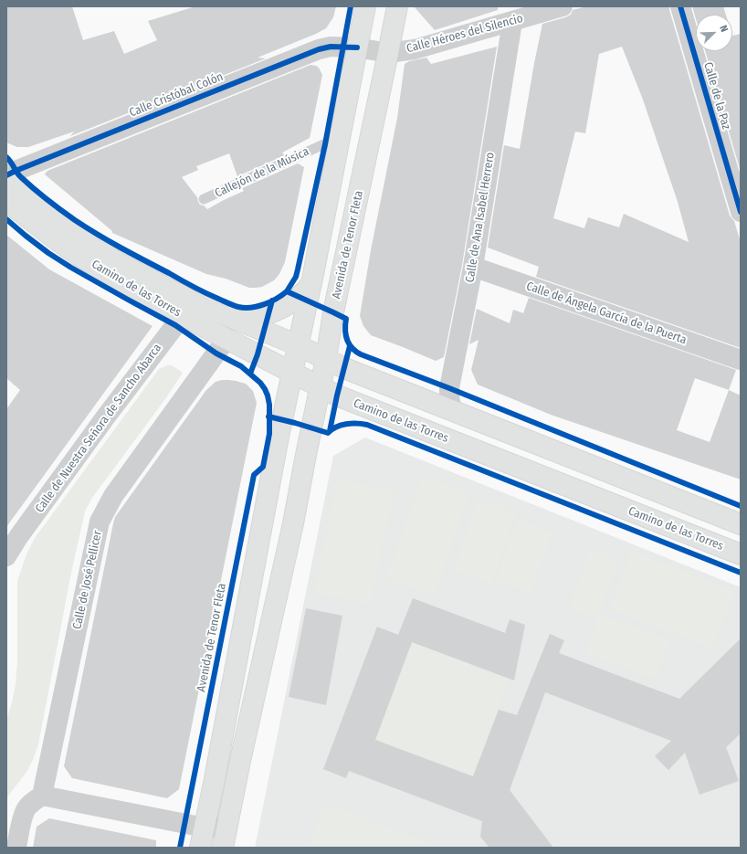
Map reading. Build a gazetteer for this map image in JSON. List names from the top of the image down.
{
  "streets": {
    "main road": ["Avenida de Tenor Fleta", "Camino de las Torres"],
    "street": [
      "Calle Héroes del Silencio",
      "Calle Cristóbal Colón",
      "Calle de la Paz",
      "Calle de Ana Isabel Herrero",
      "Calle de Ángela García de la Puerta",
      "Calle de Nuestra Señora de Sancho Abarca",
      "Calle de José Pellicer"
    ],
    "lane": ["Callejón de la Música"]
  },
  "crossings": [
    ["Calle Héroes del Silencio", "Calle Cristóbal Colón"],
    ["Calle Héroes del Silencio", "Calle de Ana Isabel Herrero"],
    ["Calle Héroes del Silencio", "Avenida de Tenor Fleta"],
    ["Calle Cristóbal Colón", "Avenida de Tenor Fleta"],
    ["Calle de Ana Isabel Herrero", "Camino de las Torres"],
    ["Calle de Ana Isabel Herrero", "Calle de Ángela García de la Puerta"],
    ["Avenida de Tenor Fleta", "Camino de las Torres"],
    ["Camino de las Torres", "Calle de Nuestra Señora de Sancho Abarca"],
    ["Camino de las Torres", "Calle de José Pellicer"]
  ],
  "north": "top right"
}
